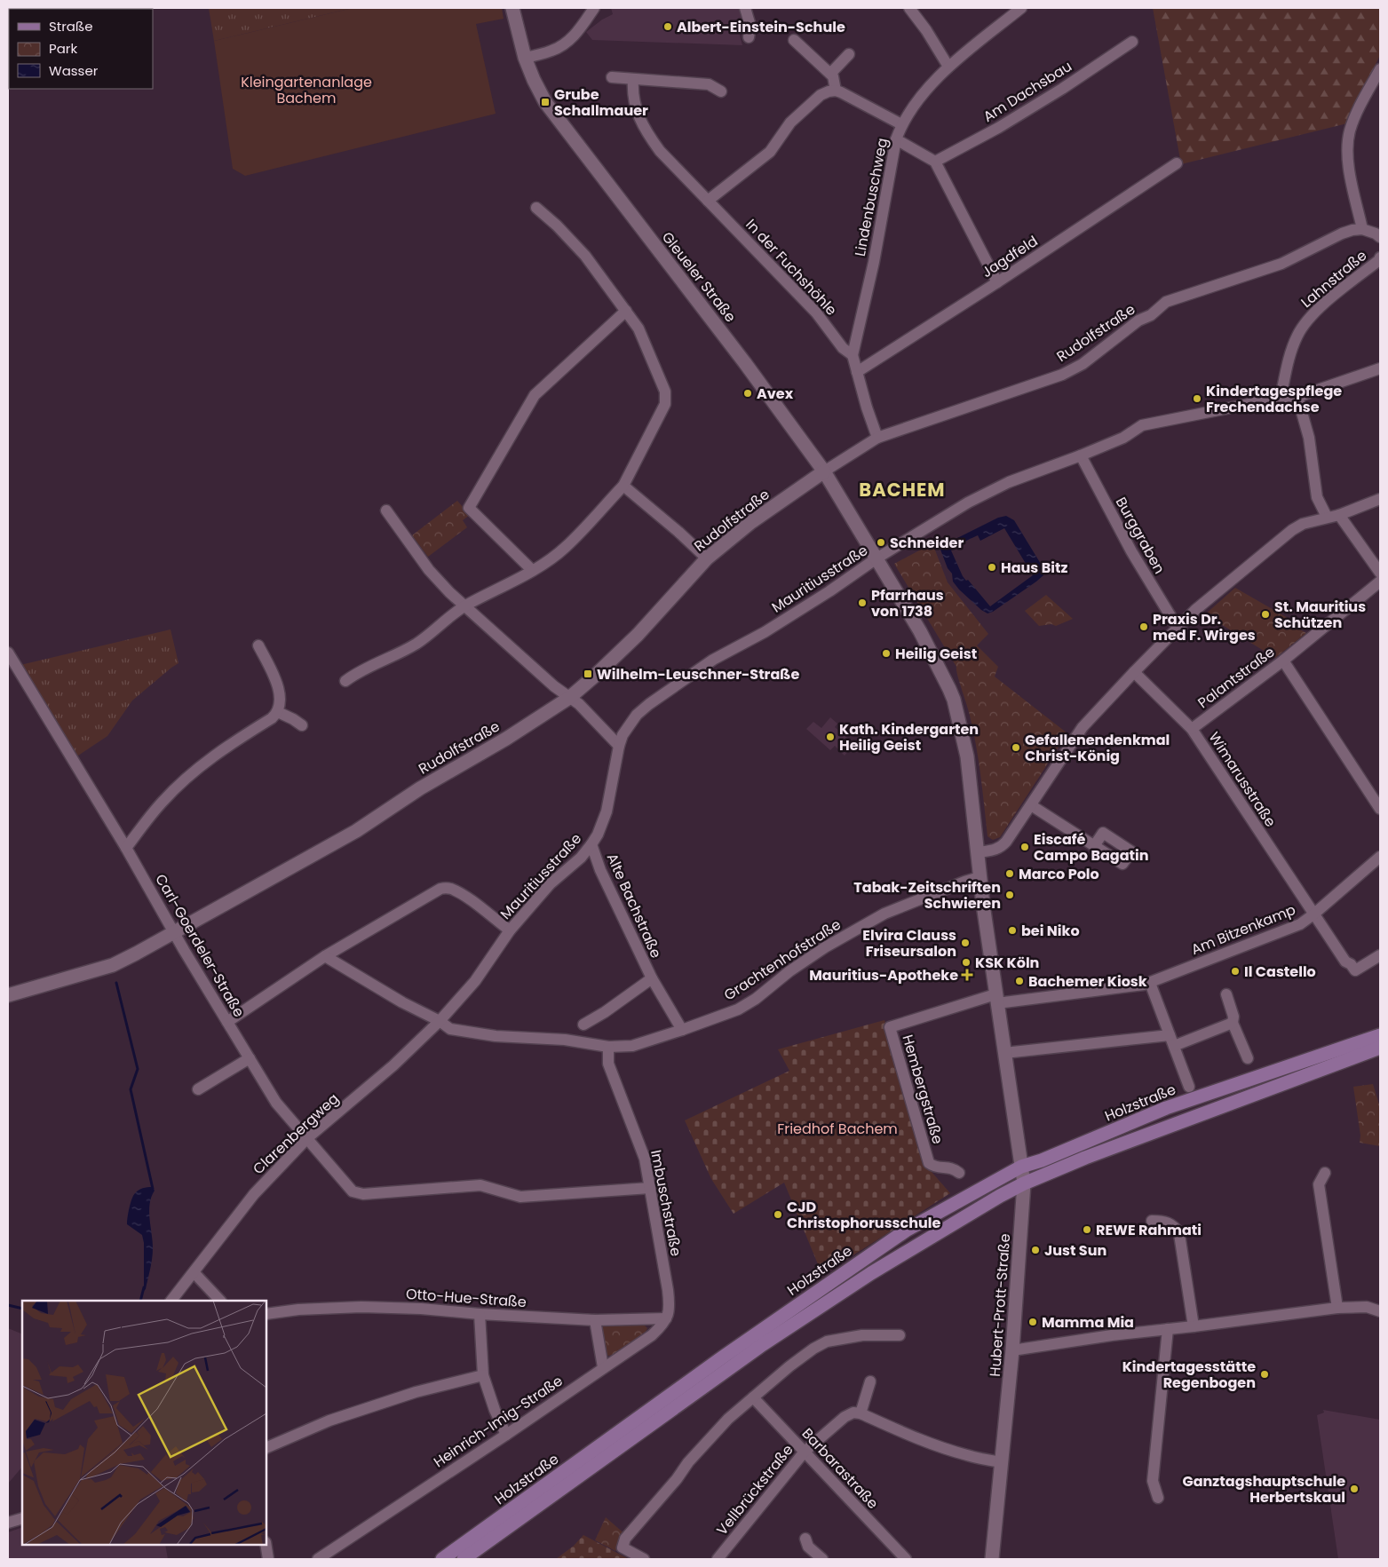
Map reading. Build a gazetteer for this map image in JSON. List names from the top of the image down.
{
  "streets": {
    "main road": ["Holzstraße"],
    "street": [
      "Am Dachsbau",
      "Lindenbuschweg",
      "Jagdfeld",
      "In der Fuchshöhle",
      "Gleueler Straße",
      "Lahnstraße",
      "Rudolfstraße",
      "Burggraben",
      "Mauritiusstraße",
      "Palantstraße",
      "Wimarusstraße",
      "Alte Bachstraße",
      "Am Bitzenkamp",
      "Carl-Goerdeler-Straße",
      "Grachtenhofstraße",
      "Hembergstraße",
      "Clarenbergweg",
      "Imbuschstraße",
      "Otto-Hue-Straße",
      "Hubert-Prott-Straße",
      "Heinrich-Imig-Straße",
      "Barbarastraße",
      "Vellbrückstraße"
    ]
  },
  "crossings": [
    ["Lindenbuschweg", "Jagdfeld"],
    ["Lindenbuschweg", "In der Fuchshöhle"],
    ["Lindenbuschweg", "Rudolfstraße"],
    ["Gleueler Straße", "Rudolfstraße"],
    ["Gleueler Straße", "Mauritiusstraße"],
    ["Gleueler Straße", "Hubert-Prott-Straße"],
    ["Lahnstraße", "Rudolfstraße"],
    ["Lahnstraße", "Mauritiusstraße"],
    ["Rudolfstraße", "Carl-Goerdeler-Straße"],
    ["Burggraben", "Mauritiusstraße"],
    ["Mauritiusstraße", "Alte Bachstraße"],
    ["Mauritiusstraße", "Grachtenhofstraße"],
    ["Mauritiusstraße", "Clarenbergweg"],
    ["Mauritiusstraße", "Hubert-Prott-Straße"],
    ["Palantstraße", "Wimarusstraße"],
    ["Wimarusstraße", "Am Bitzenkamp"],
    ["Alte Bachstraße", "Grachtenhofstraße"],
    ["Am Bitzenkamp", "Hembergstraße"],
    ["Am Bitzenkamp", "Hubert-Prott-Straße"],
    ["Carl-Goerdeler-Straße", "Clarenbergweg"],
    ["Carl-Goerdeler-Straße", "Imbuschstraße"],
    ["Grachtenhofstraße", "Clarenbergweg"],
    ["Grachtenhofstraße", "Imbuschstraße"],
    ["Grachtenhofstraße", "Hubert-Prott-Straße"],
    ["Hembergstraße", "Hubert-Prott-Straße"],
    ["Holzstraße", "Hubert-Prott-Straße"],
    ["Imbuschstraße", "Otto-Hue-Straße"],
    ["Imbuschstraße", "Heinrich-Imig-Straße"],
    ["Otto-Hue-Straße", "Heinrich-Imig-Straße"],
    ["Barbarastraße", "Vellbrückstraße"]
  ],
  "districts": ["BACHEM"],
  "parks": ["Kleingartenanlage Bachem", "Friedhof Bachem"],
  "places": {
    "other": [
      "Albert-Einstein-Schule",
      "Avex",
      "Kindertagespflege Frechendachse",
      "Schneider",
      "Haus Bitz",
      "Pfarrhaus von 1738",
      "St. Mauritius Schützen",
      "Praxis Dr. med F. Wirges",
      "Heilig Geist",
      "Kath. Kindergarten Heilig Geist",
      "Gefallenendenkmal Christ-König",
      "Eiscafé Campo Bagatin",
      "Marco Polo",
      "Tabak-Zeitschriften Schwieren",
      "bei Niko",
      "Elvira Clauss Friseursalon",
      "KSK Köln",
      "Il Castello",
      "Bachemer Kiosk",
      "CJD Christophorusschule",
      "REWE Rahmati",
      "Just Sun",
      "Mamma Mia",
      "Kindertagesstätte Regenbogen",
      "Ganztagshauptschule Herbertskaul"
    ],
    "transit": ["Grube Schallmauer", "Wilhelm-Leuschner-Straße"],
    "health": ["Mauritius-Apotheke"]
  },
  "legend": ["Straße", "Park", "Wasser"]
}
